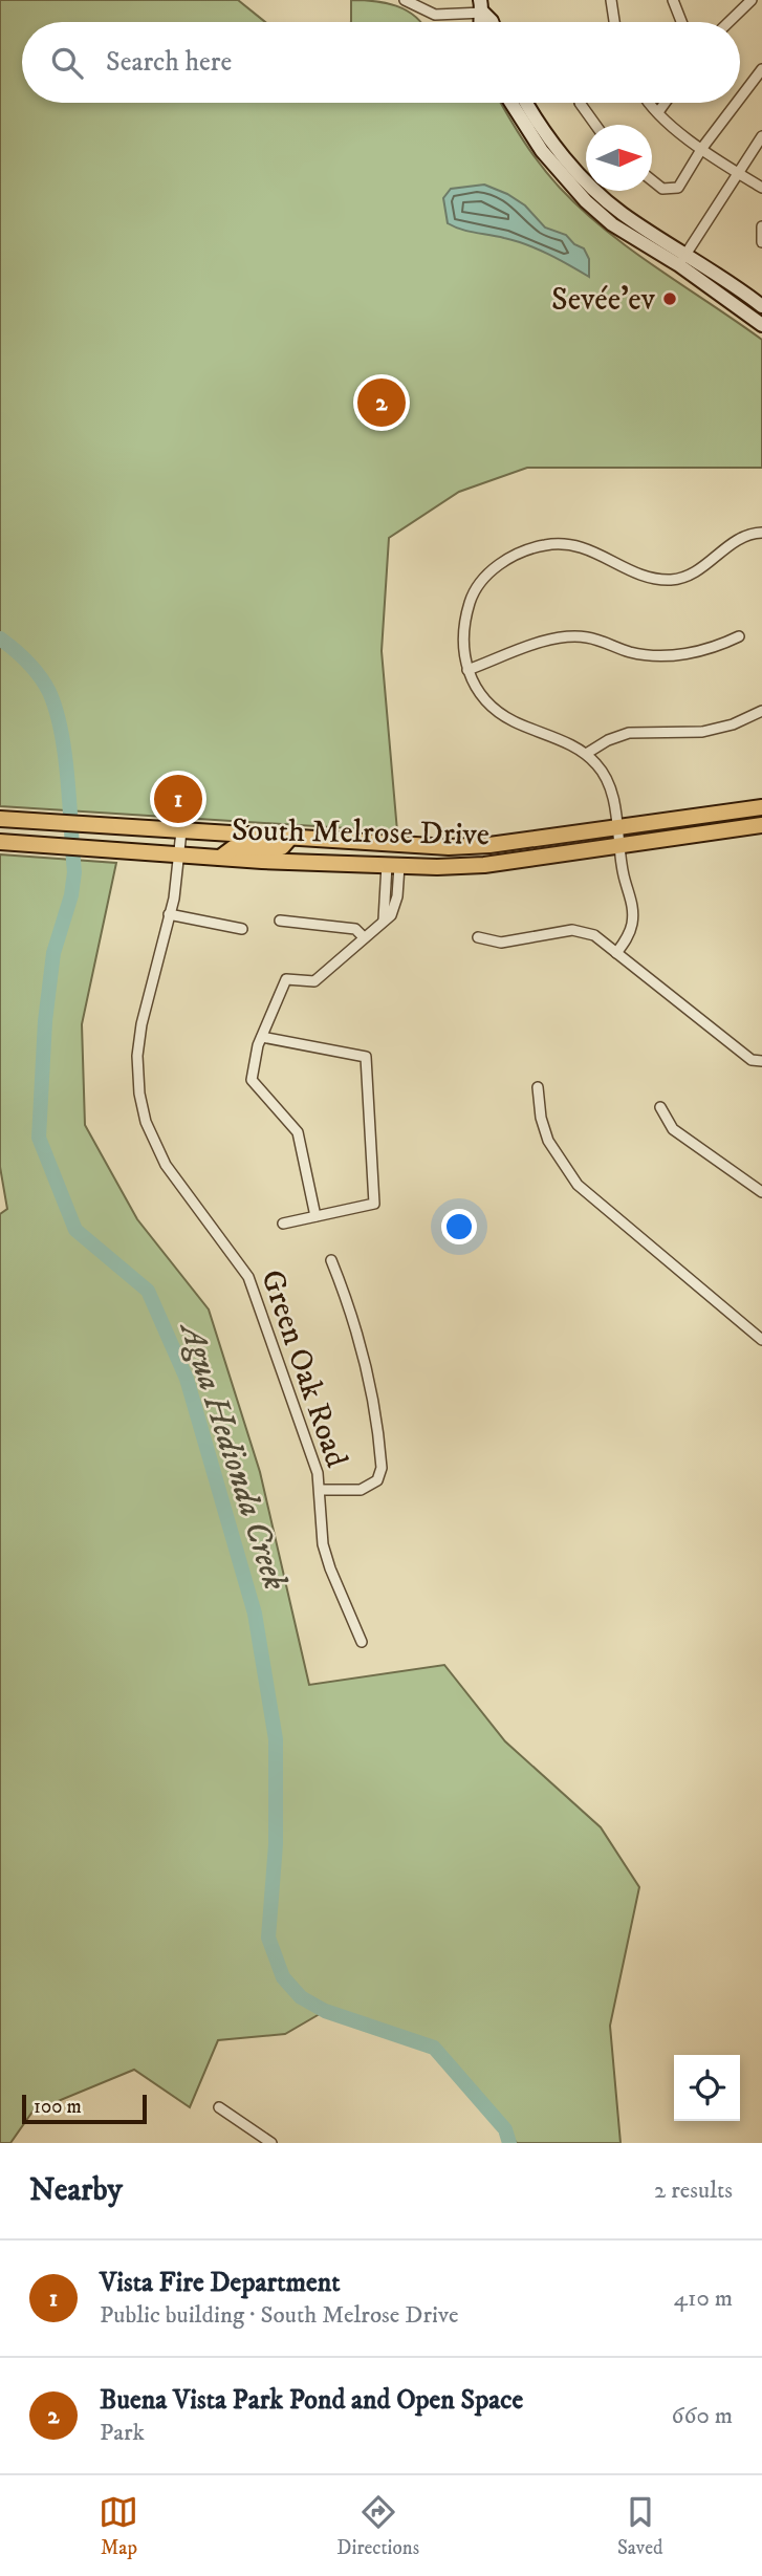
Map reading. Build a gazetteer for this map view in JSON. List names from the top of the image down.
{
  "streets": {
    "main road": ["South Melrose Drive"],
    "street": ["Green Oak Road"]
  },
  "crossings": [
    ["South Melrose Drive", "Green Oak Road"]
  ],
  "water": ["Agua Hedionda Creek"],
  "places": ["Sevée'ev"],
  "scale_bar": "100 m",
  "north": "right",
  "page": {
    "search": "Search here",
    "pins": ["2", "1"],
    "scale": "100 m",
    "heading": ["Nearby", "2 results"],
    "list": [
      {
        "mark": "1",
        "name": "Vista Fire Department",
        "note": "Public building · South Melrose Drive",
        "value": "410 m"
      },
      {
        "mark": "2",
        "name": "Buena Vista Park Pond and Open Space",
        "note": "Park",
        "value": "660 m"
      }
    ],
    "nav": ["Map", "Directions", "Saved"]
  }
}
